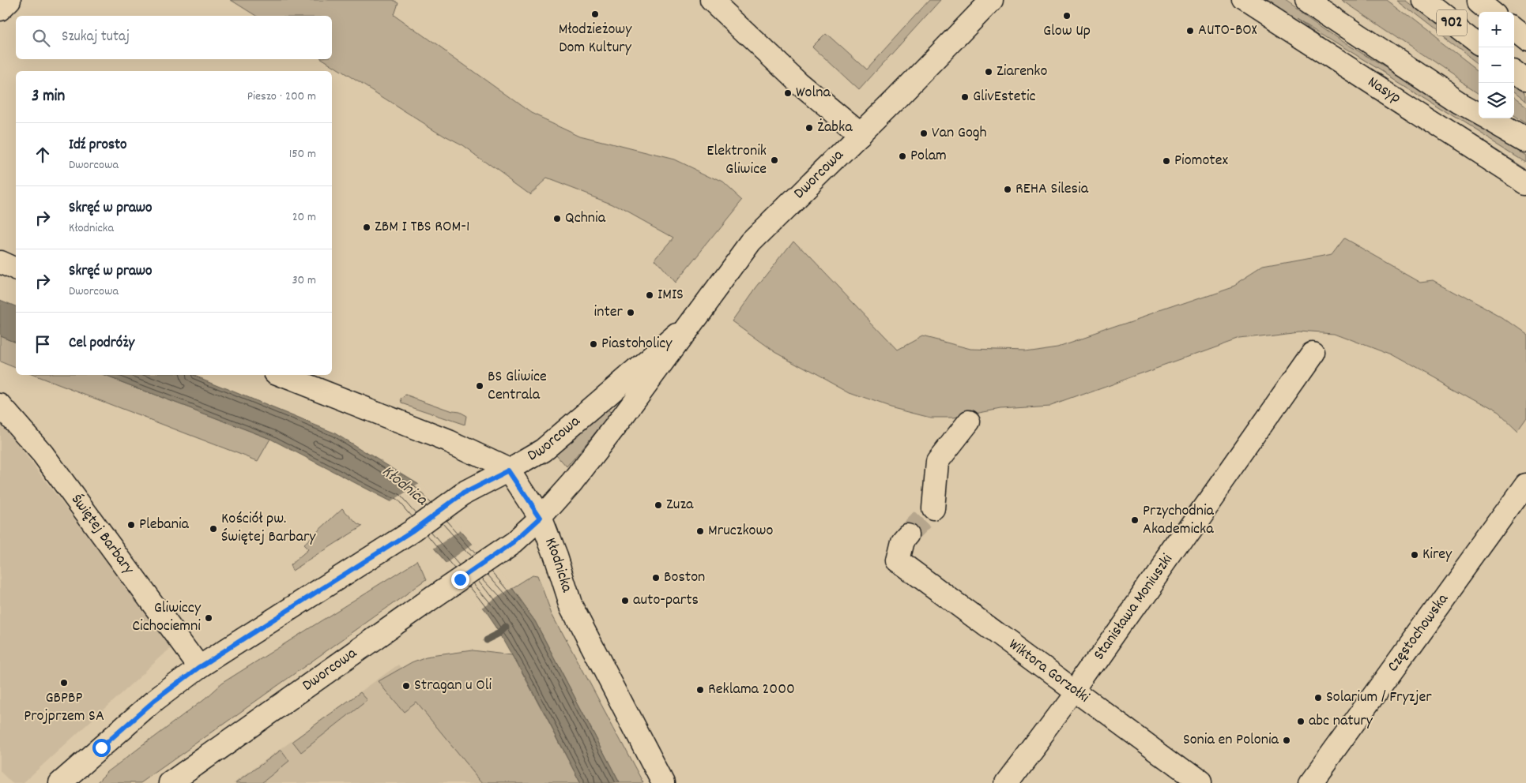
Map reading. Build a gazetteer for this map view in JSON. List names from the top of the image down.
{
  "streets": {
    "street": [
      "902",
      "Nasyp",
      "Dworcowa",
      "Świętej Barbary",
      "Kłodnicka",
      "Stanisława Moniuszki",
      "Częstochowska",
      "Wiktora Gorzołki"
    ]
  },
  "crossings": [
    ["Dworcowa", "Świętej Barbary"],
    ["Dworcowa", "Kłodnicka"],
    ["Stanisława Moniuszki", "Wiktora Gorzołki"]
  ],
  "water": ["Kłodnica"],
  "places": [
    "Młodzieżowy Dom Kultury",
    "Glow Up",
    "AUTO-BOX",
    "Ziarenko",
    "Wolna",
    "GlivEstetic",
    "Żabka",
    "Van Gogh",
    "Polam",
    "Elektronik Gliwice",
    "Piomotex",
    "REHA Silesia",
    "Qchnia",
    "ZBM I TBS ROM-1",
    "IMIS",
    "inter",
    "Piastoholicy",
    "BS Gliwice Centrala",
    "Zuza",
    "Przychodnia Akademicka",
    "Plebania",
    "Kościół pw. Świętej Barbary",
    "Mruczkowo",
    "Kirey",
    "Boston",
    "auto-parts",
    "Gliwiccy Cichociemni",
    "GBPBP Projprzem SA",
    "Stragan u Oli",
    "Reklama 2000",
    "Solarium / Fryzjer",
    "abc natury",
    "Sonia en Polonia"
  ],
  "page": {
    "map_buttons": ["+", "−"],
    "search": "Szukaj tutaj",
    "heading": ["3 min", "Pieszo · 200 m"],
    "list": [
      ["Idź prosto", "Dworcowa", "150 m"],
      ["Skręć w prawo", "Kłodnicka", "20 m"],
      ["Skręć w prawo", "Dworcowa", "30 m"],
      "Cel podróży"
    ]
  }
}
